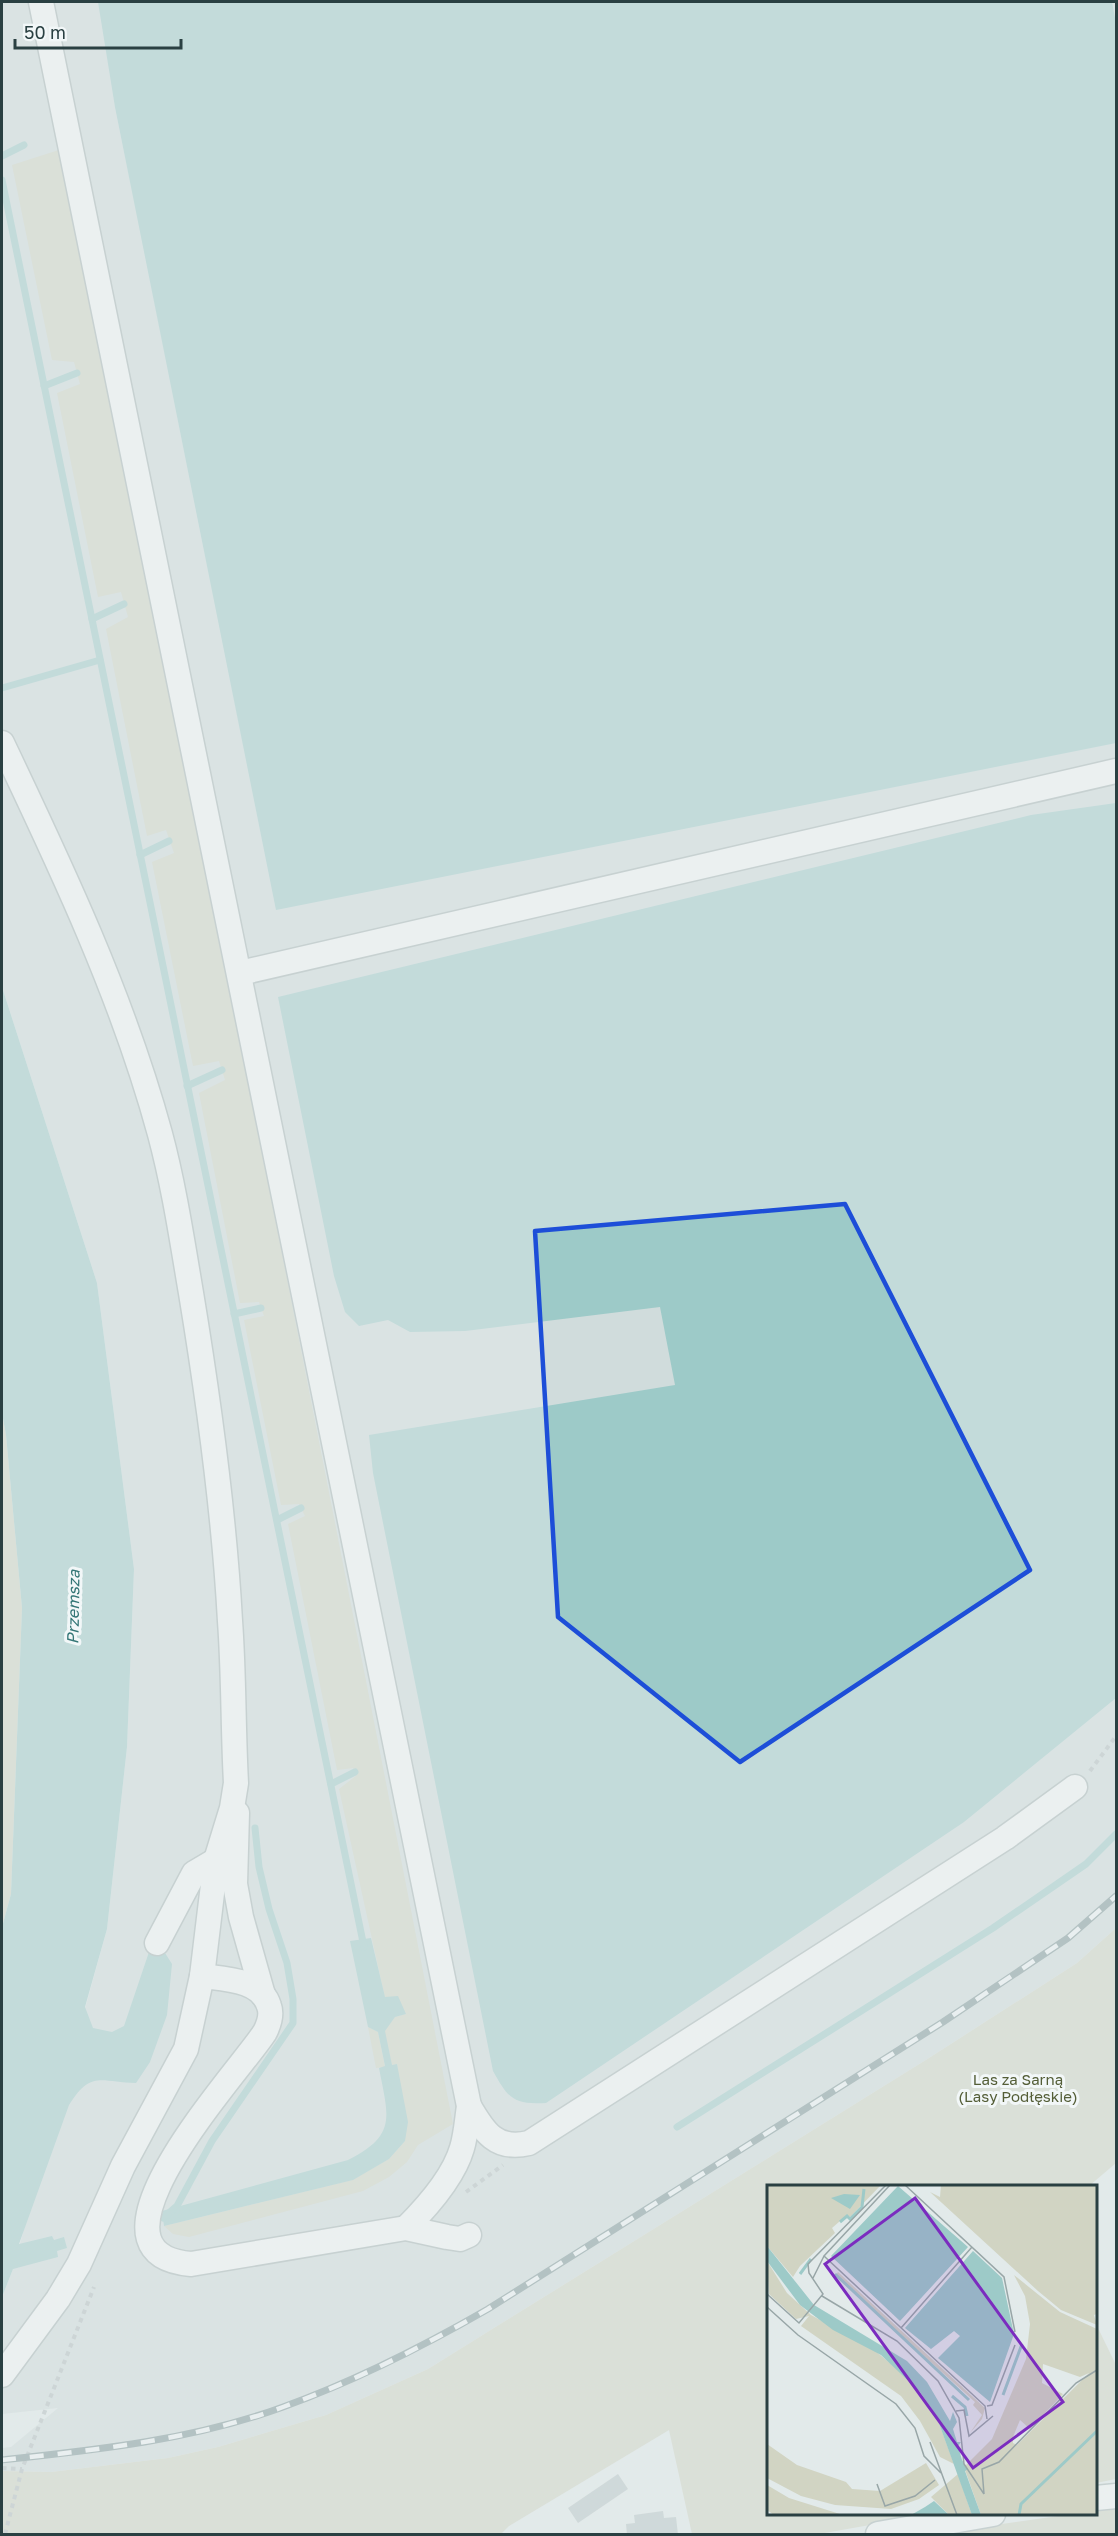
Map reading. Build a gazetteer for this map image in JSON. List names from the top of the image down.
{
  "water": ["Przemsza"],
  "parks": ["Las za Sarną (Lasy Podłęskie)"],
  "scale_bar": "50 m"
}
